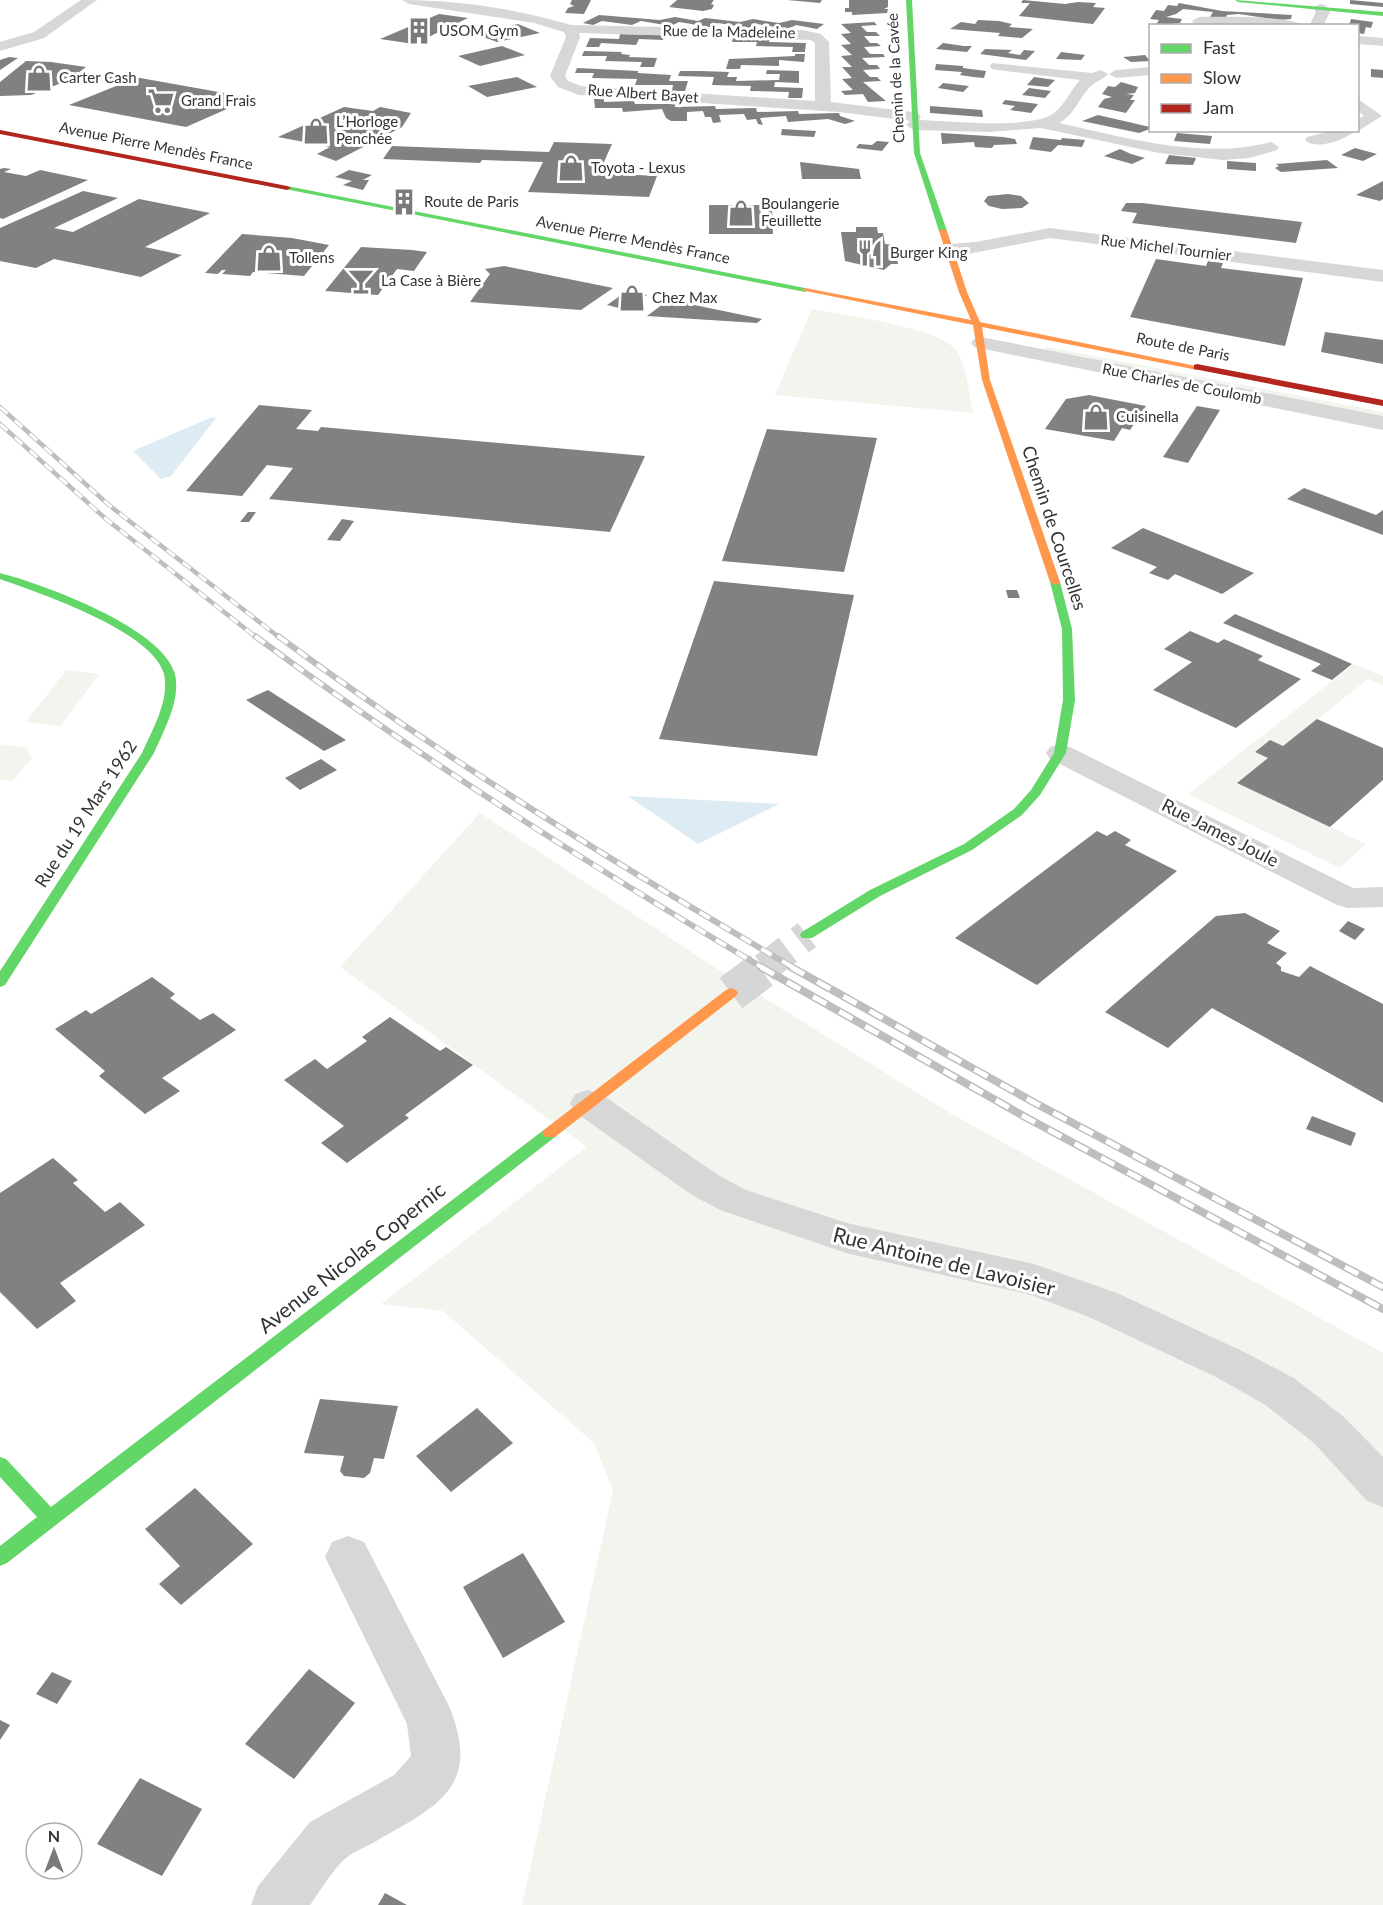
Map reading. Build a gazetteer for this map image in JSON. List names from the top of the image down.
{
  "streets": {
    "street": [
      "Rue de la Madeleine",
      "Chemin de la Cavée",
      "Rue Albert Bayet",
      "Avenue Pierre Mendès France",
      "Rue Michel Tournier",
      "Route de Paris",
      "Rue Charles de Coulomb",
      "Chemin de Courcelles",
      "Rue du 19 Mars 1962",
      "Rue James Joule",
      "Avenue Nicolas Copernic",
      "Rue Antoine de Lavoisier"
    ]
  },
  "crossings": [
    ["Rue de la Madeleine", "Rue Albert Bayet"],
    ["Chemin de la Cavée", "Rue Albert Bayet"],
    ["Chemin de la Cavée", "Avenue Pierre Mendès France"],
    ["Chemin de la Cavée", "Rue Michel Tournier"],
    ["Chemin de la Cavée", "Route de Paris"],
    ["Chemin de la Cavée", "Rue Charles de Coulomb"],
    ["Chemin de la Cavée", "Chemin de Courcelles"],
    ["Avenue Pierre Mendès France", "Route de Paris"],
    ["Avenue Pierre Mendès France", "Rue Charles de Coulomb"],
    ["Avenue Pierre Mendès France", "Chemin de Courcelles"],
    ["Route de Paris", "Rue Charles de Coulomb"],
    ["Route de Paris", "Chemin de Courcelles"],
    ["Rue Charles de Coulomb", "Chemin de Courcelles"],
    ["Chemin de Courcelles", "Rue James Joule"],
    ["Avenue Nicolas Copernic", "Rue Antoine de Lavoisier"]
  ],
  "places": {
    "building": ["USOM Gym", "Route de Paris"],
    "shop": [
      "Carter Cash",
      "L’Horloge Penchée",
      "Toyota - Lexus",
      "Boulangerie Feuillette",
      "Tollens",
      "Chez Max",
      "Cuisinella"
    ],
    "supermarket": ["Grand Frais"],
    "restaurant": ["Burger King"],
    "bar": ["La Case à Bière"]
  },
  "legend": ["Fast", "Slow", "Jam"],
  "north": "top"
}
